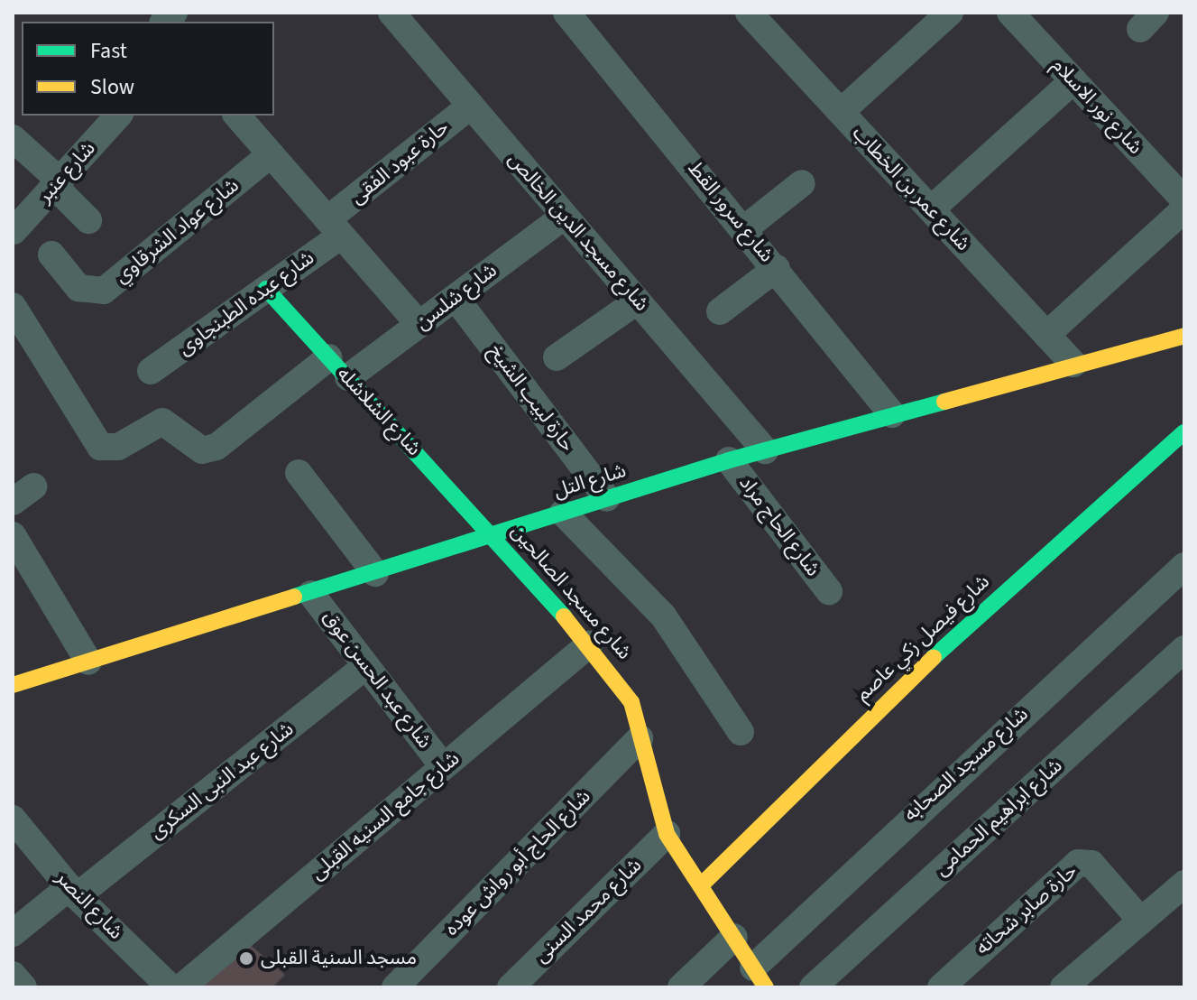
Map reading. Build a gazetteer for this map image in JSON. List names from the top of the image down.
{
  "streets": {
    "street": [
      "شارع نور الاسلام",
      "حارة عبود الفقى",
      "شارع عنبر",
      "شارع عمر بن الخطاب",
      "شارع سرور القط",
      "شارع عواد الشرقاوي",
      "شارع مسجد الدين الخالص",
      "شارع شلسن",
      "شارع عبده الطبنجاوى",
      "حارة لبيب الشيخ",
      "شارع الشلاشله",
      "شارع التل",
      "شارع الحاج مراد",
      "شارع مسجد الصالحين",
      "شارع فيصل زكي عاصم",
      "شارع عبد الحسن عوق",
      "شارع مسجد الصحابه",
      "شارع عبد النبى السكرى",
      "شارع جامع السنيه القبلى",
      "شارع ابراهيم الحمامى",
      "شارع الحاج أبو رواش عوده",
      "شارع النصر",
      "حارة صابر شحاته",
      "شارع محمد السنى"
    ]
  },
  "crossings": [
    ["حارة عبود الفقى", "شارع مسجد الدين الخالص"],
    ["حارة عبود الفقى", "شارع عبده الطبنجاوى"],
    ["شارع عمر بن الخطاب", "شارع التل"],
    ["شارع سرور القط", "شارع التل"],
    ["شارع مسجد الدين الخالص", "شارع شلسن"],
    ["شارع مسجد الدين الخالص", "شارع التل"],
    ["شارع شلسن", "حارة لبيب الشيخ"],
    ["شارع شلسن", "شارع الشلاشله"],
    ["شارع عبده الطبنجاوى", "شارع الشلاشله"],
    ["حارة لبيب الشيخ", "شارع التل"],
    ["شارع الشلاشله", "شارع التل"],
    ["شارع الشلاشله", "شارع مسجد الصالحين"],
    ["شارع التل", "شارع الحاج مراد"],
    ["شارع التل", "شارع مسجد الصالحين"],
    ["شارع التل", "شارع عبد الحسن عوق"],
    ["شارع مسجد الصالحين", "شارع فيصل زكي عاصم"],
    ["شارع مسجد الصالحين", "شارع مسجد الصحابه"],
    ["شارع مسجد الصالحين", "شارع جامع السنيه القبلى"],
    ["شارع مسجد الصالحين", "شارع الحاج أبو رواش عوده"],
    ["شارع مسجد الصالحين", "شارع محمد السنى"],
    ["شارع عبد الحسن عوق", "شارع عبد النبى السكرى"],
    ["شارع عبد الحسن عوق", "شارع جامع السنيه القبلى"],
    ["شارع عبد النبى السكرى", "شارع النصر"]
  ],
  "places": ["مسجد السنية القبلى"],
  "legend": ["Fast", "Slow"]
}
